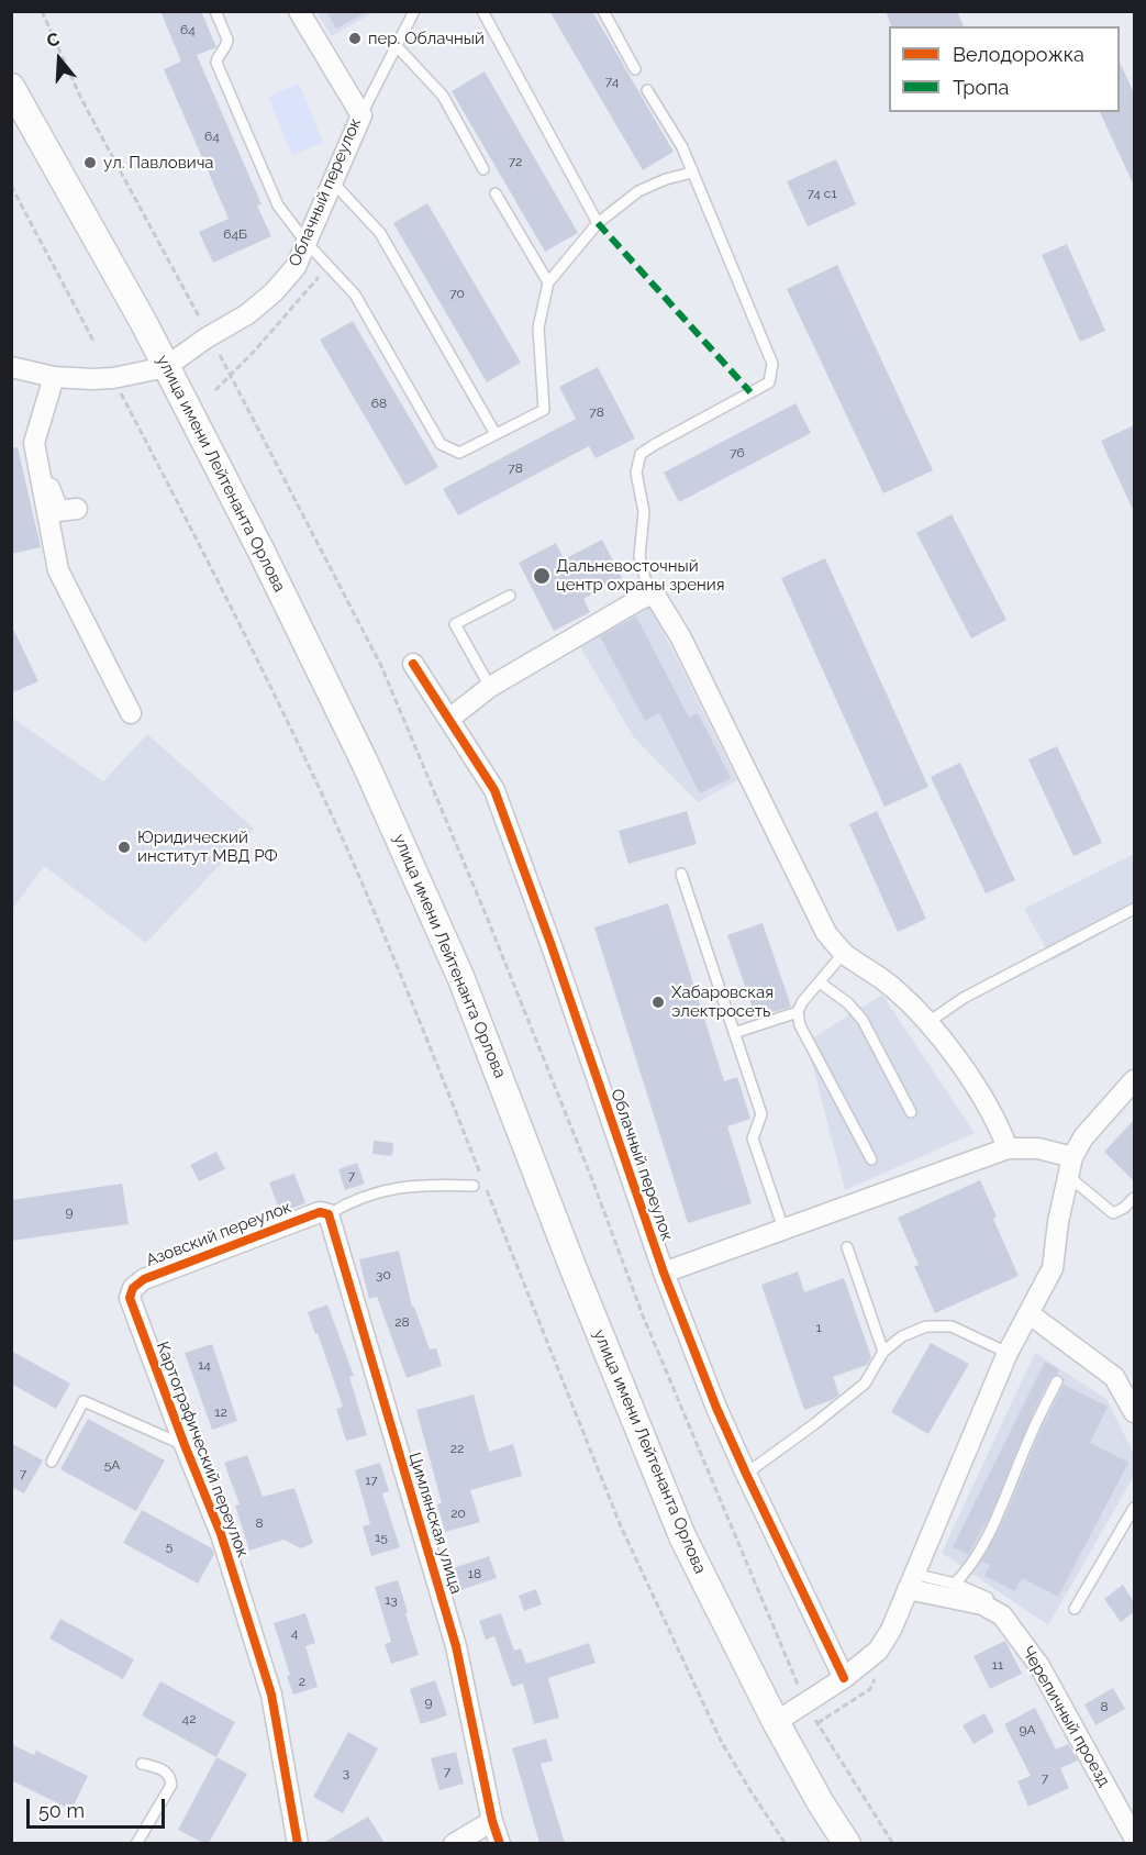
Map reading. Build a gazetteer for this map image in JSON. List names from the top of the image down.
{
  "streets": {
    "main road": ["улица имени Лейтенанта Орлова"],
    "street": [
      "Облачный переулок",
      "Азовский переулок",
      "Картографический переулок",
      "Цимлянская улица",
      "Черепичный проезд"
    ]
  },
  "crossings": [
    ["Облачный переулок", "улица имени Лейтенанта Орлова"],
    ["Азовский переулок", "Картографический переулок"],
    ["Азовский переулок", "Цимлянская улица"]
  ],
  "places": [
    "пер. Облачный",
    "ул. Павловича",
    "Дальневосточный центр охраны зрения",
    "Юридический институт МВД РФ",
    "Хабаровская электросеть"
  ],
  "house_numbers": [
    "64",
    "74",
    "64",
    "72",
    "74 с1",
    "64Б",
    "70",
    "68",
    "78",
    "76",
    "78",
    "7",
    "9",
    "30",
    "28",
    "1",
    "14",
    "12",
    "22",
    "5А",
    "7",
    "17",
    "20",
    "8",
    "15",
    "5",
    "18",
    "13",
    "4",
    "11",
    "2",
    "9",
    "8",
    "42",
    "9А",
    "7",
    "3",
    "7"
  ],
  "legend": ["Велодорожка", "Тропа"],
  "scale_bar": "50 m",
  "north": "top"
}
